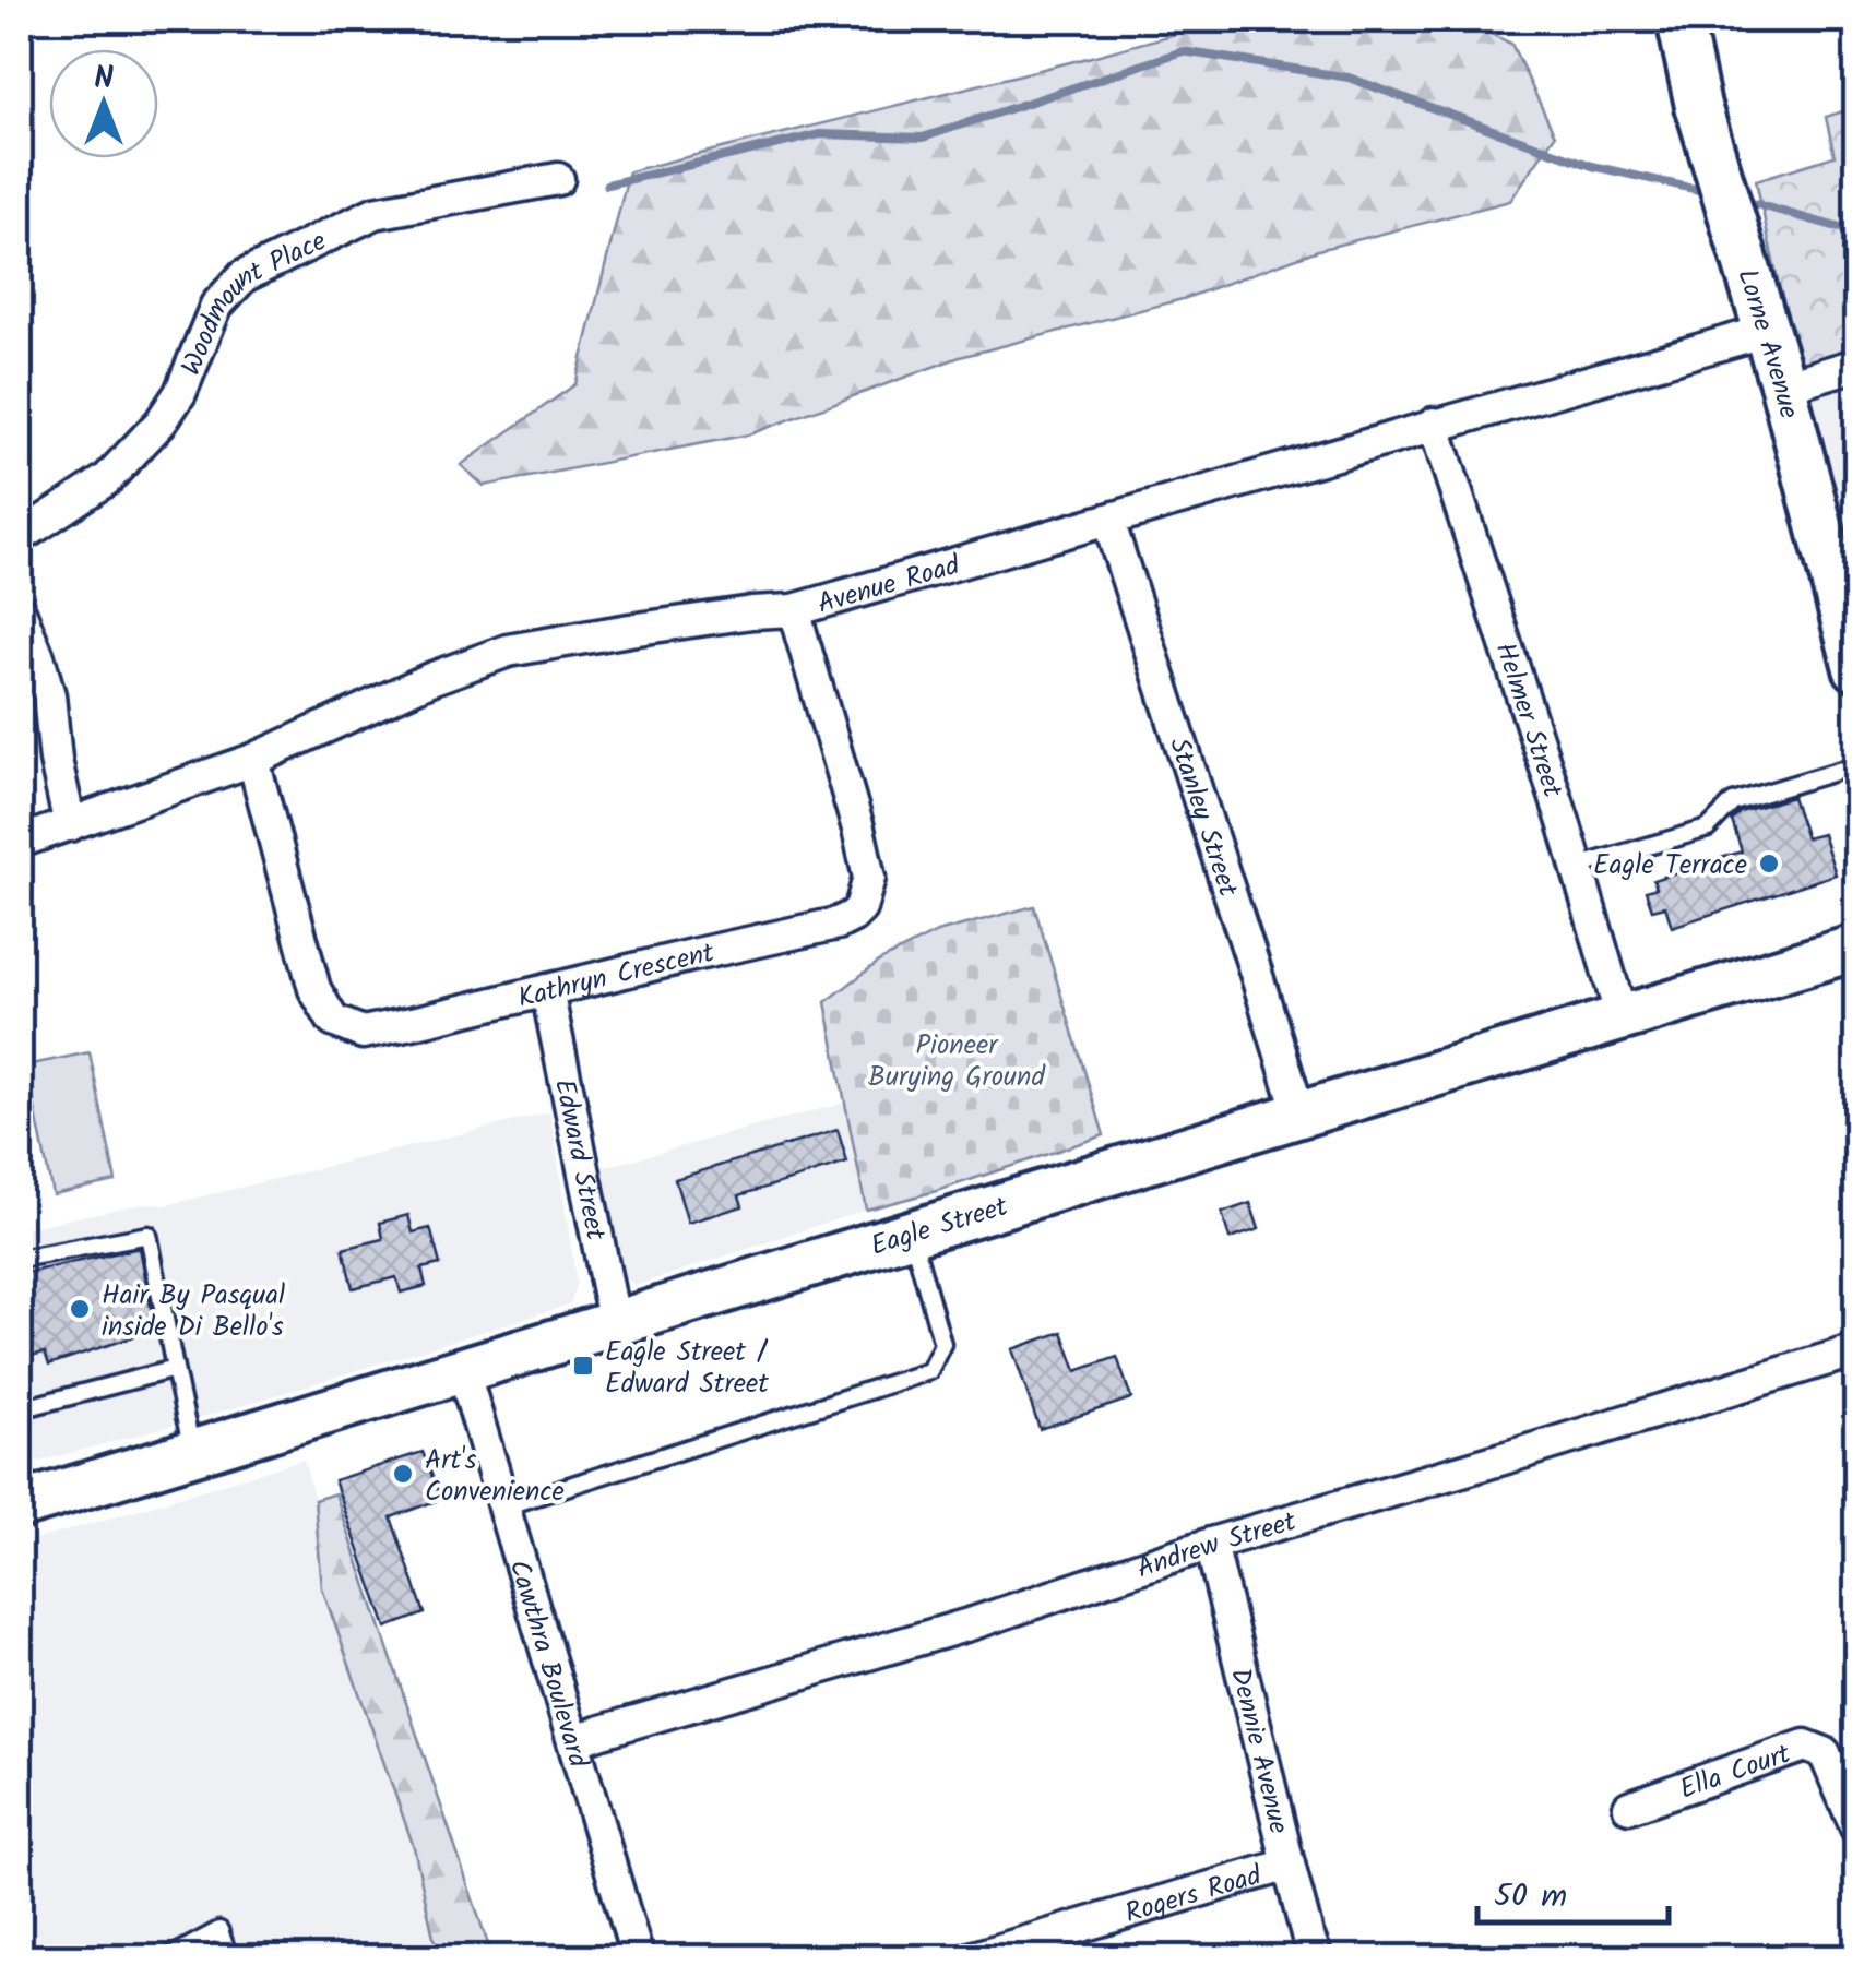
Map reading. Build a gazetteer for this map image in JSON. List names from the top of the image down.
{
  "streets": {
    "main road": ["Lorne Avenue", "Eagle Street"],
    "street": [
      "Woodmount Place",
      "Avenue Road",
      "Helmer Street",
      "Stanley Street",
      "Kathryn Crescent",
      "Edward Street",
      "Andrew Street",
      "Cawthra Boulevard",
      "Dennie Avenue",
      "Ella Court",
      "Rogers Road"
    ]
  },
  "crossings": [
    ["Lorne Avenue", "Avenue Road"],
    ["Avenue Road", "Helmer Street"],
    ["Avenue Road", "Stanley Street"],
    ["Avenue Road", "Kathryn Crescent"],
    ["Helmer Street", "Eagle Street"],
    ["Stanley Street", "Eagle Street"],
    ["Kathryn Crescent", "Edward Street"],
    ["Edward Street", "Eagle Street"],
    ["Eagle Street", "Cawthra Boulevard"],
    ["Andrew Street", "Cawthra Boulevard"],
    ["Andrew Street", "Dennie Avenue"],
    ["Dennie Avenue", "Rogers Road"]
  ],
  "parks": ["Pioneer Burying Ground"],
  "places": {
    "other": ["Eagle Terrace", "Hair By Pasqual inside Di Bello's", "Art's Convenience"],
    "transit": ["Eagle Street / Edward Street"]
  },
  "scale_bar": "50 m",
  "north": "top"
}
